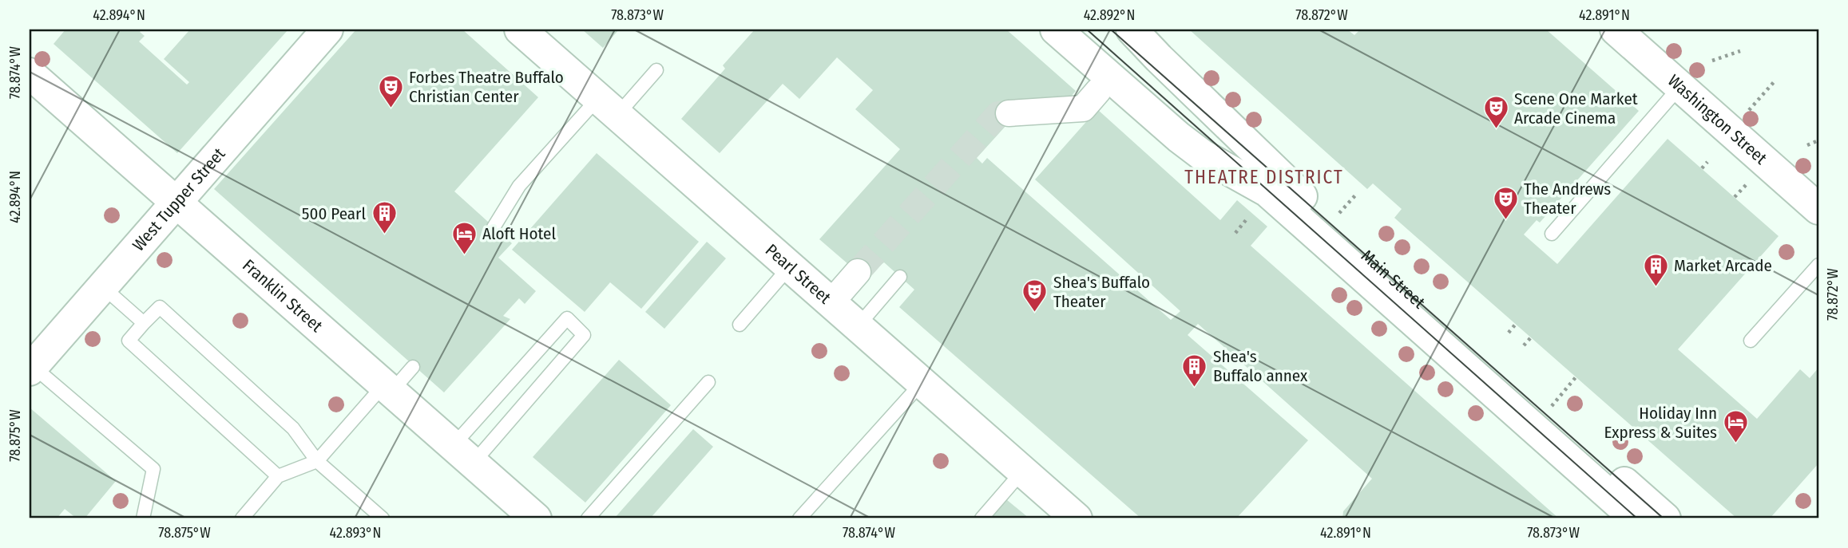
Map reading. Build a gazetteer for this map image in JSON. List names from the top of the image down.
{
  "streets": {
    "main road": [
      "Washington Street",
      "West Tupper Street",
      "Pearl Street",
      "Main Street",
      "Franklin Street"
    ]
  },
  "crossings": [
    ["West Tupper Street", "Franklin Street"]
  ],
  "districts": ["THEATRE DISTRICT"],
  "places": {
    "theatre": [
      "Forbes Theatre Buffalo Christian Center",
      "Scene One Market Arcade Cinema",
      "The Andrews Theater",
      "Shea's Buffalo Theater"
    ],
    "building": ["500 Pearl", "Market Arcade", "Shea's Buffalo annex"],
    "hotel": ["Aloft Hotel", "Holiday Inn Express & Suites"]
  },
  "coordinates": [
    "42.894°N",
    "78.873°W",
    "42.892°N",
    "78.872°W",
    "42.891°N",
    "78.874°W",
    "78.875°W",
    "42.893°N"
  ]
}
